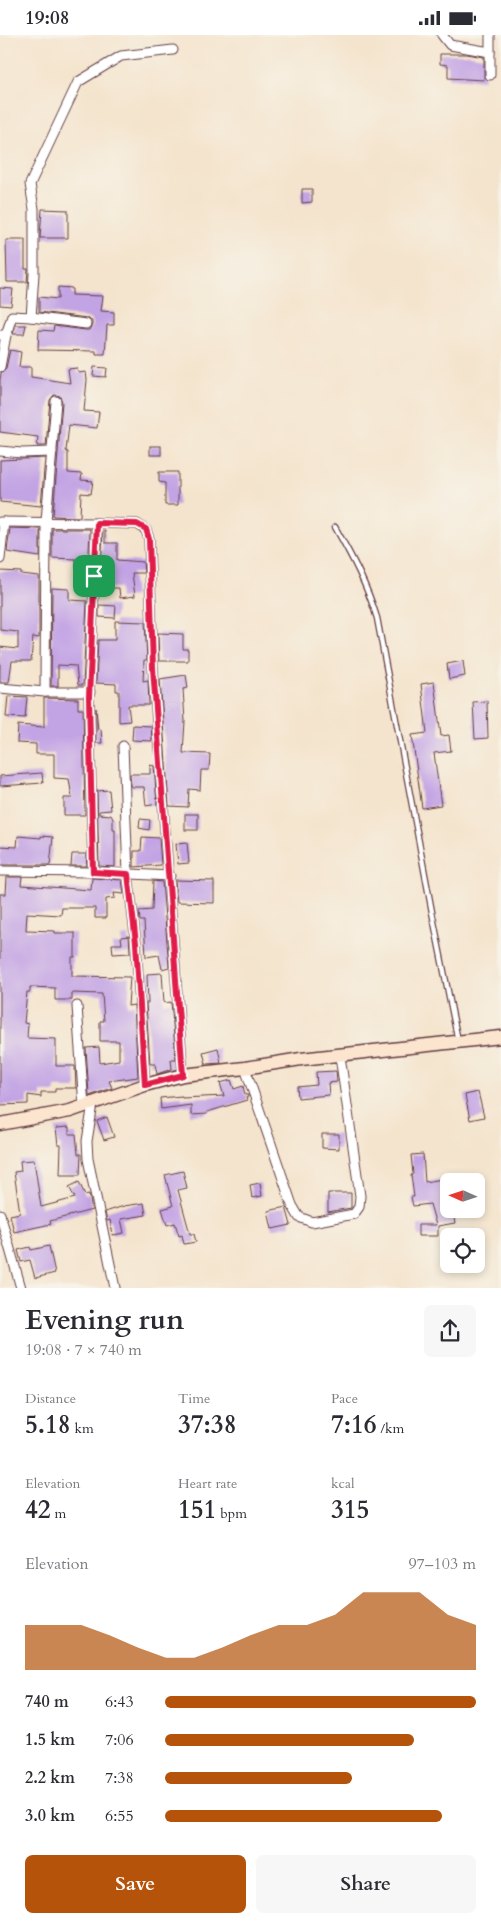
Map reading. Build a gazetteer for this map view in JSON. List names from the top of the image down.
{
  "north": "left",
  "page": {
    "status": "19:08",
    "heading": ["Evening run", "19:08 · 7 × 740 m"],
    "stats": [
      ["Distance", "5.18 km"],
      ["Time", "37:38"],
      ["Pace", "7:16 /km"],
      ["Elevation", "42 m"],
      ["Heart rate", "151 bpm"],
      ["kcal", "315"]
    ],
    "chart": ["Elevation", "97–103 m"],
    "list": [
      {
        "name": "740 m",
        "note": "6:43"
      },
      {
        "name": "1.5 km",
        "note": "7:06"
      },
      {
        "name": "2.2 km",
        "note": "7:38"
      },
      {
        "name": "3.0 km",
        "note": "6:55"
      }
    ],
    "buttons": ["Save", "Share"]
  }
}
